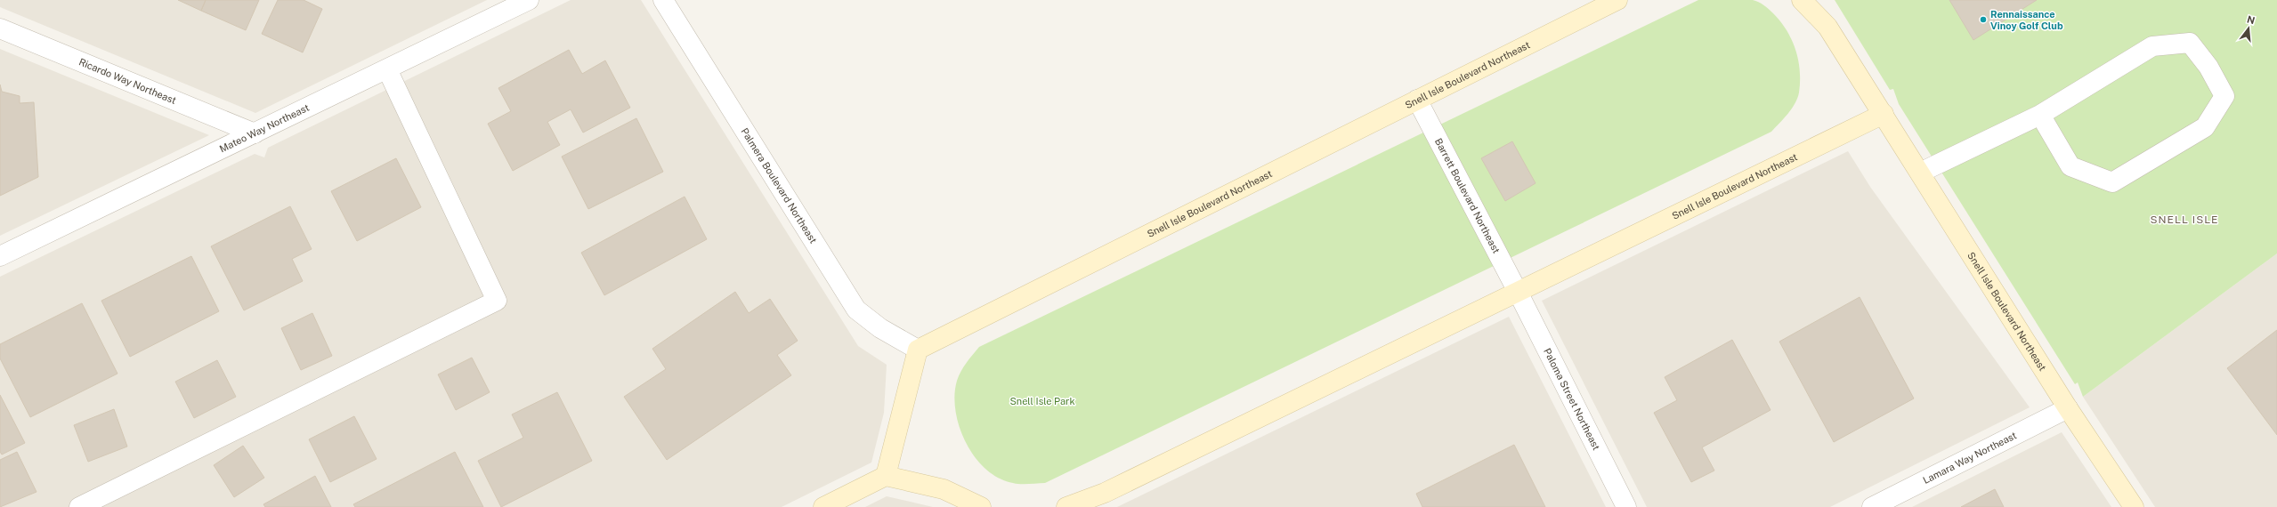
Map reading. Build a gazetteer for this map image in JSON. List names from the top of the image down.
{
  "streets": {
    "street": [
      "Snell Isle Boulevard Northeast",
      "Ricardo Way Northeast",
      "Mateo Way Northeast",
      "Palmera Boulevard Northeast",
      "Barrett Boulevard Northeast",
      "Paloma Street Northeast",
      "Lamara Way Northeast"
    ]
  },
  "crossings": [
    ["Snell Isle Boulevard Northeast", "Palmera Boulevard Northeast"],
    ["Snell Isle Boulevard Northeast", "Barrett Boulevard Northeast"],
    ["Snell Isle Boulevard Northeast", "Paloma Street Northeast"],
    ["Snell Isle Boulevard Northeast", "Lamara Way Northeast"],
    ["Ricardo Way Northeast", "Mateo Way Northeast"],
    ["Barrett Boulevard Northeast", "Paloma Street Northeast"]
  ],
  "districts": ["SNELL ISLE"],
  "parks": ["Snell Isle Park"],
  "places": ["Rennaissance Vinoy Golf Club"],
  "north": "top"
}
